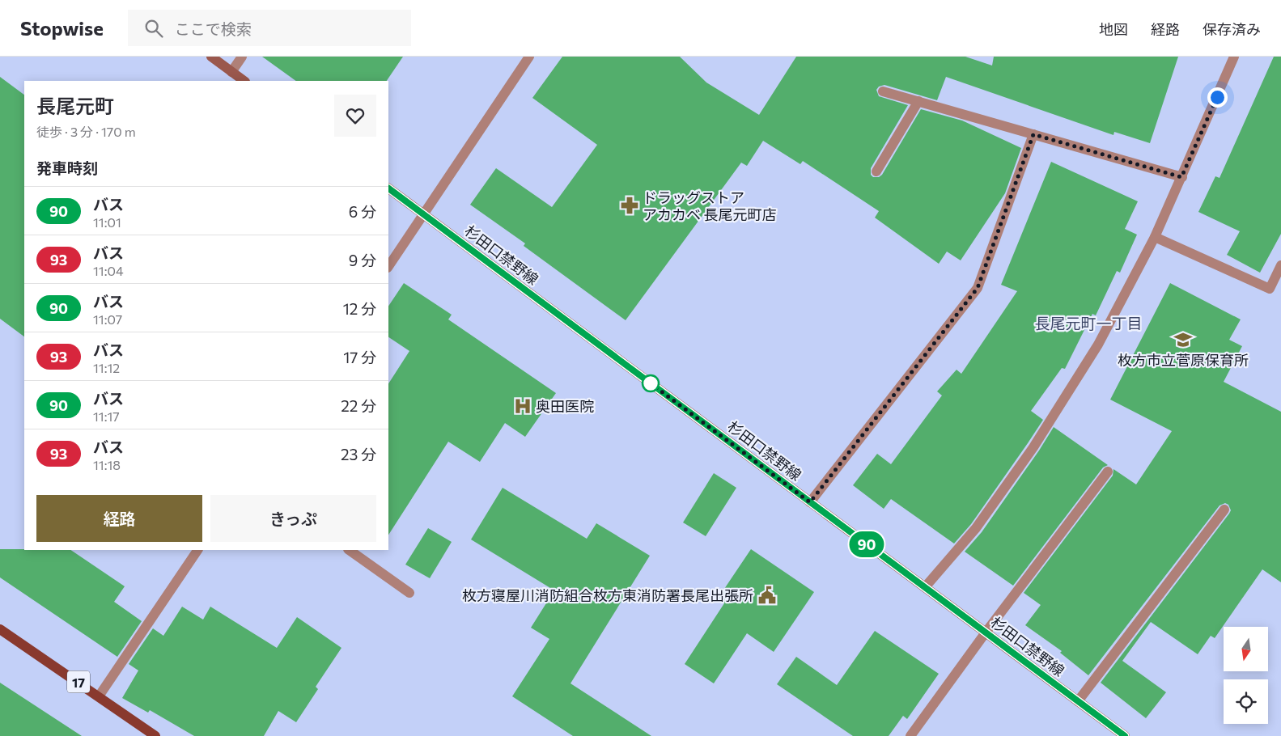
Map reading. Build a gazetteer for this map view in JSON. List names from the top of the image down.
{
  "streets": {
    "main road": ["杉田口禁野線", "17"]
  },
  "districts": ["長尾元町一丁目"],
  "places": {
    "pharmacy": ["ドラッグストア アカカベ 長尾元町店"],
    "school or university": ["枚方市立菅原保育所"],
    "hospital": ["奥田医院"],
    "public building": ["枚方寝屋川消防組合枚方東消防署長尾出張所"]
  },
  "lines": ["bus line 90"],
  "north": "bottom",
  "page": {
    "header": "Stopwise",
    "search": "ここで検索",
    "nav": ["地図", "経路", "保存済み"],
    "on_map": "90",
    "heading": [
      ["長尾元町", "徒歩 · 3 分 · 170 m"],
      "発車時刻"
    ],
    "list": [
      {
        "mark": "90",
        "name": "バス",
        "note": "11:01",
        "value": "6 分"
      },
      {
        "mark": "93",
        "name": "バス",
        "note": "11:04",
        "value": "9 分"
      },
      {
        "mark": "90",
        "name": "バス",
        "note": "11:07",
        "value": "12 分"
      },
      {
        "mark": "93",
        "name": "バス",
        "note": "11:12",
        "value": "17 分"
      },
      {
        "mark": "90",
        "name": "バス",
        "note": "11:17",
        "value": "22 分"
      },
      {
        "mark": "93",
        "name": "バス",
        "note": "11:18",
        "value": "23 分"
      }
    ],
    "buttons": ["経路", "きっぷ"]
  }
}
